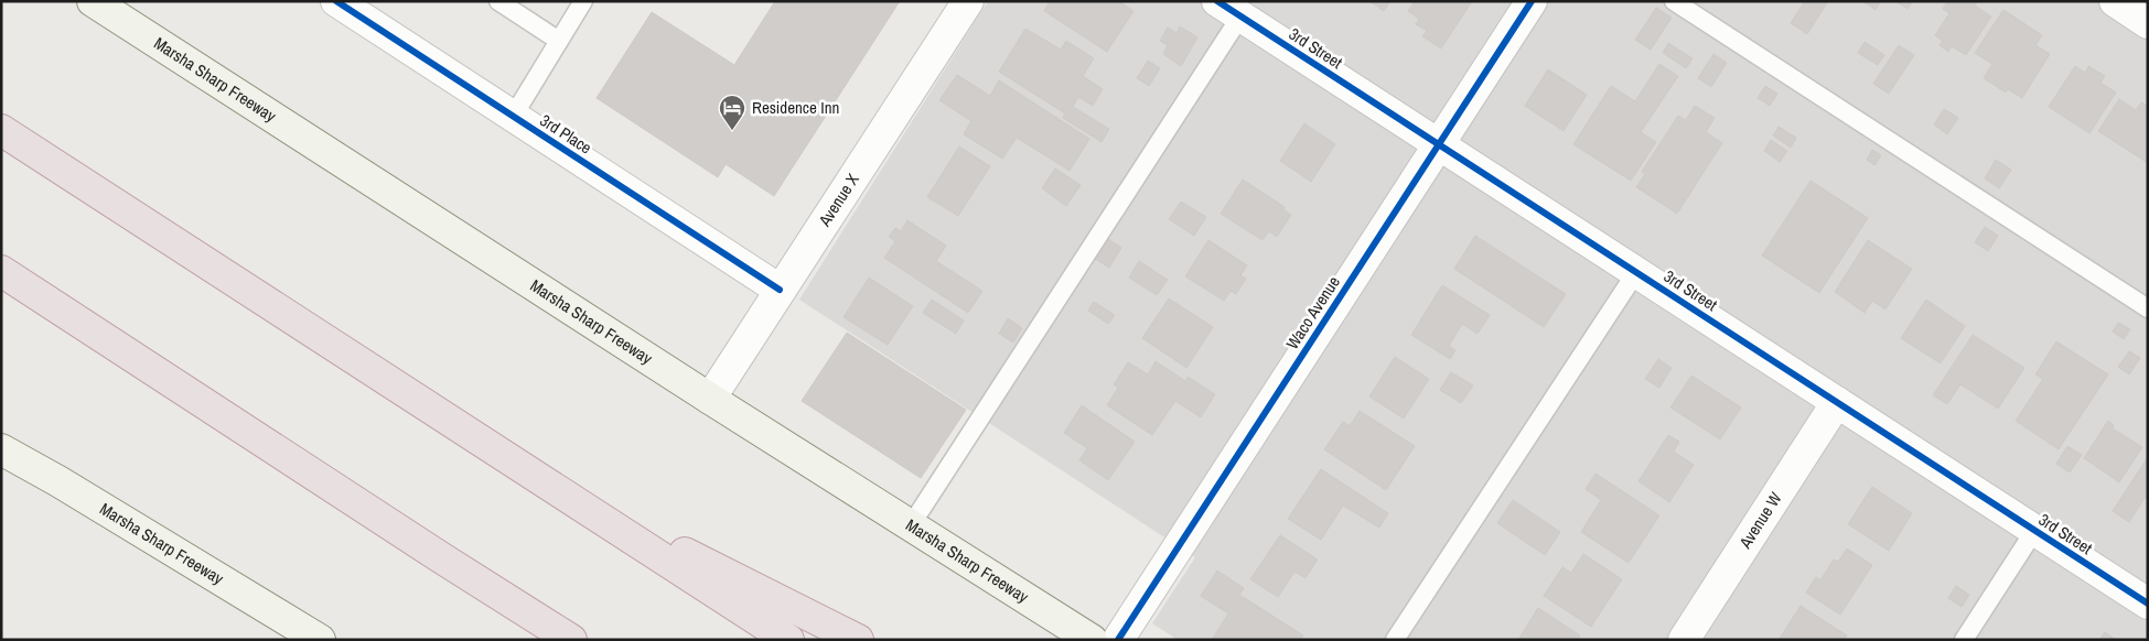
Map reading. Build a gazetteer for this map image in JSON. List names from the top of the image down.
{
  "streets": {
    "main road": ["Marsha Sharp Freeway"],
    "street": [
      "3rd Street",
      "3rd Place",
      "Avenue X",
      "Waco Avenue",
      "Avenue W"
    ]
  },
  "crossings": [
    ["3rd Street", "Waco Avenue"],
    ["3rd Street", "Avenue W"],
    ["Marsha Sharp Freeway", "Avenue X"],
    ["3rd Place", "Avenue X"]
  ],
  "places": {
    "hotel": ["Residence Inn"]
  }
}
